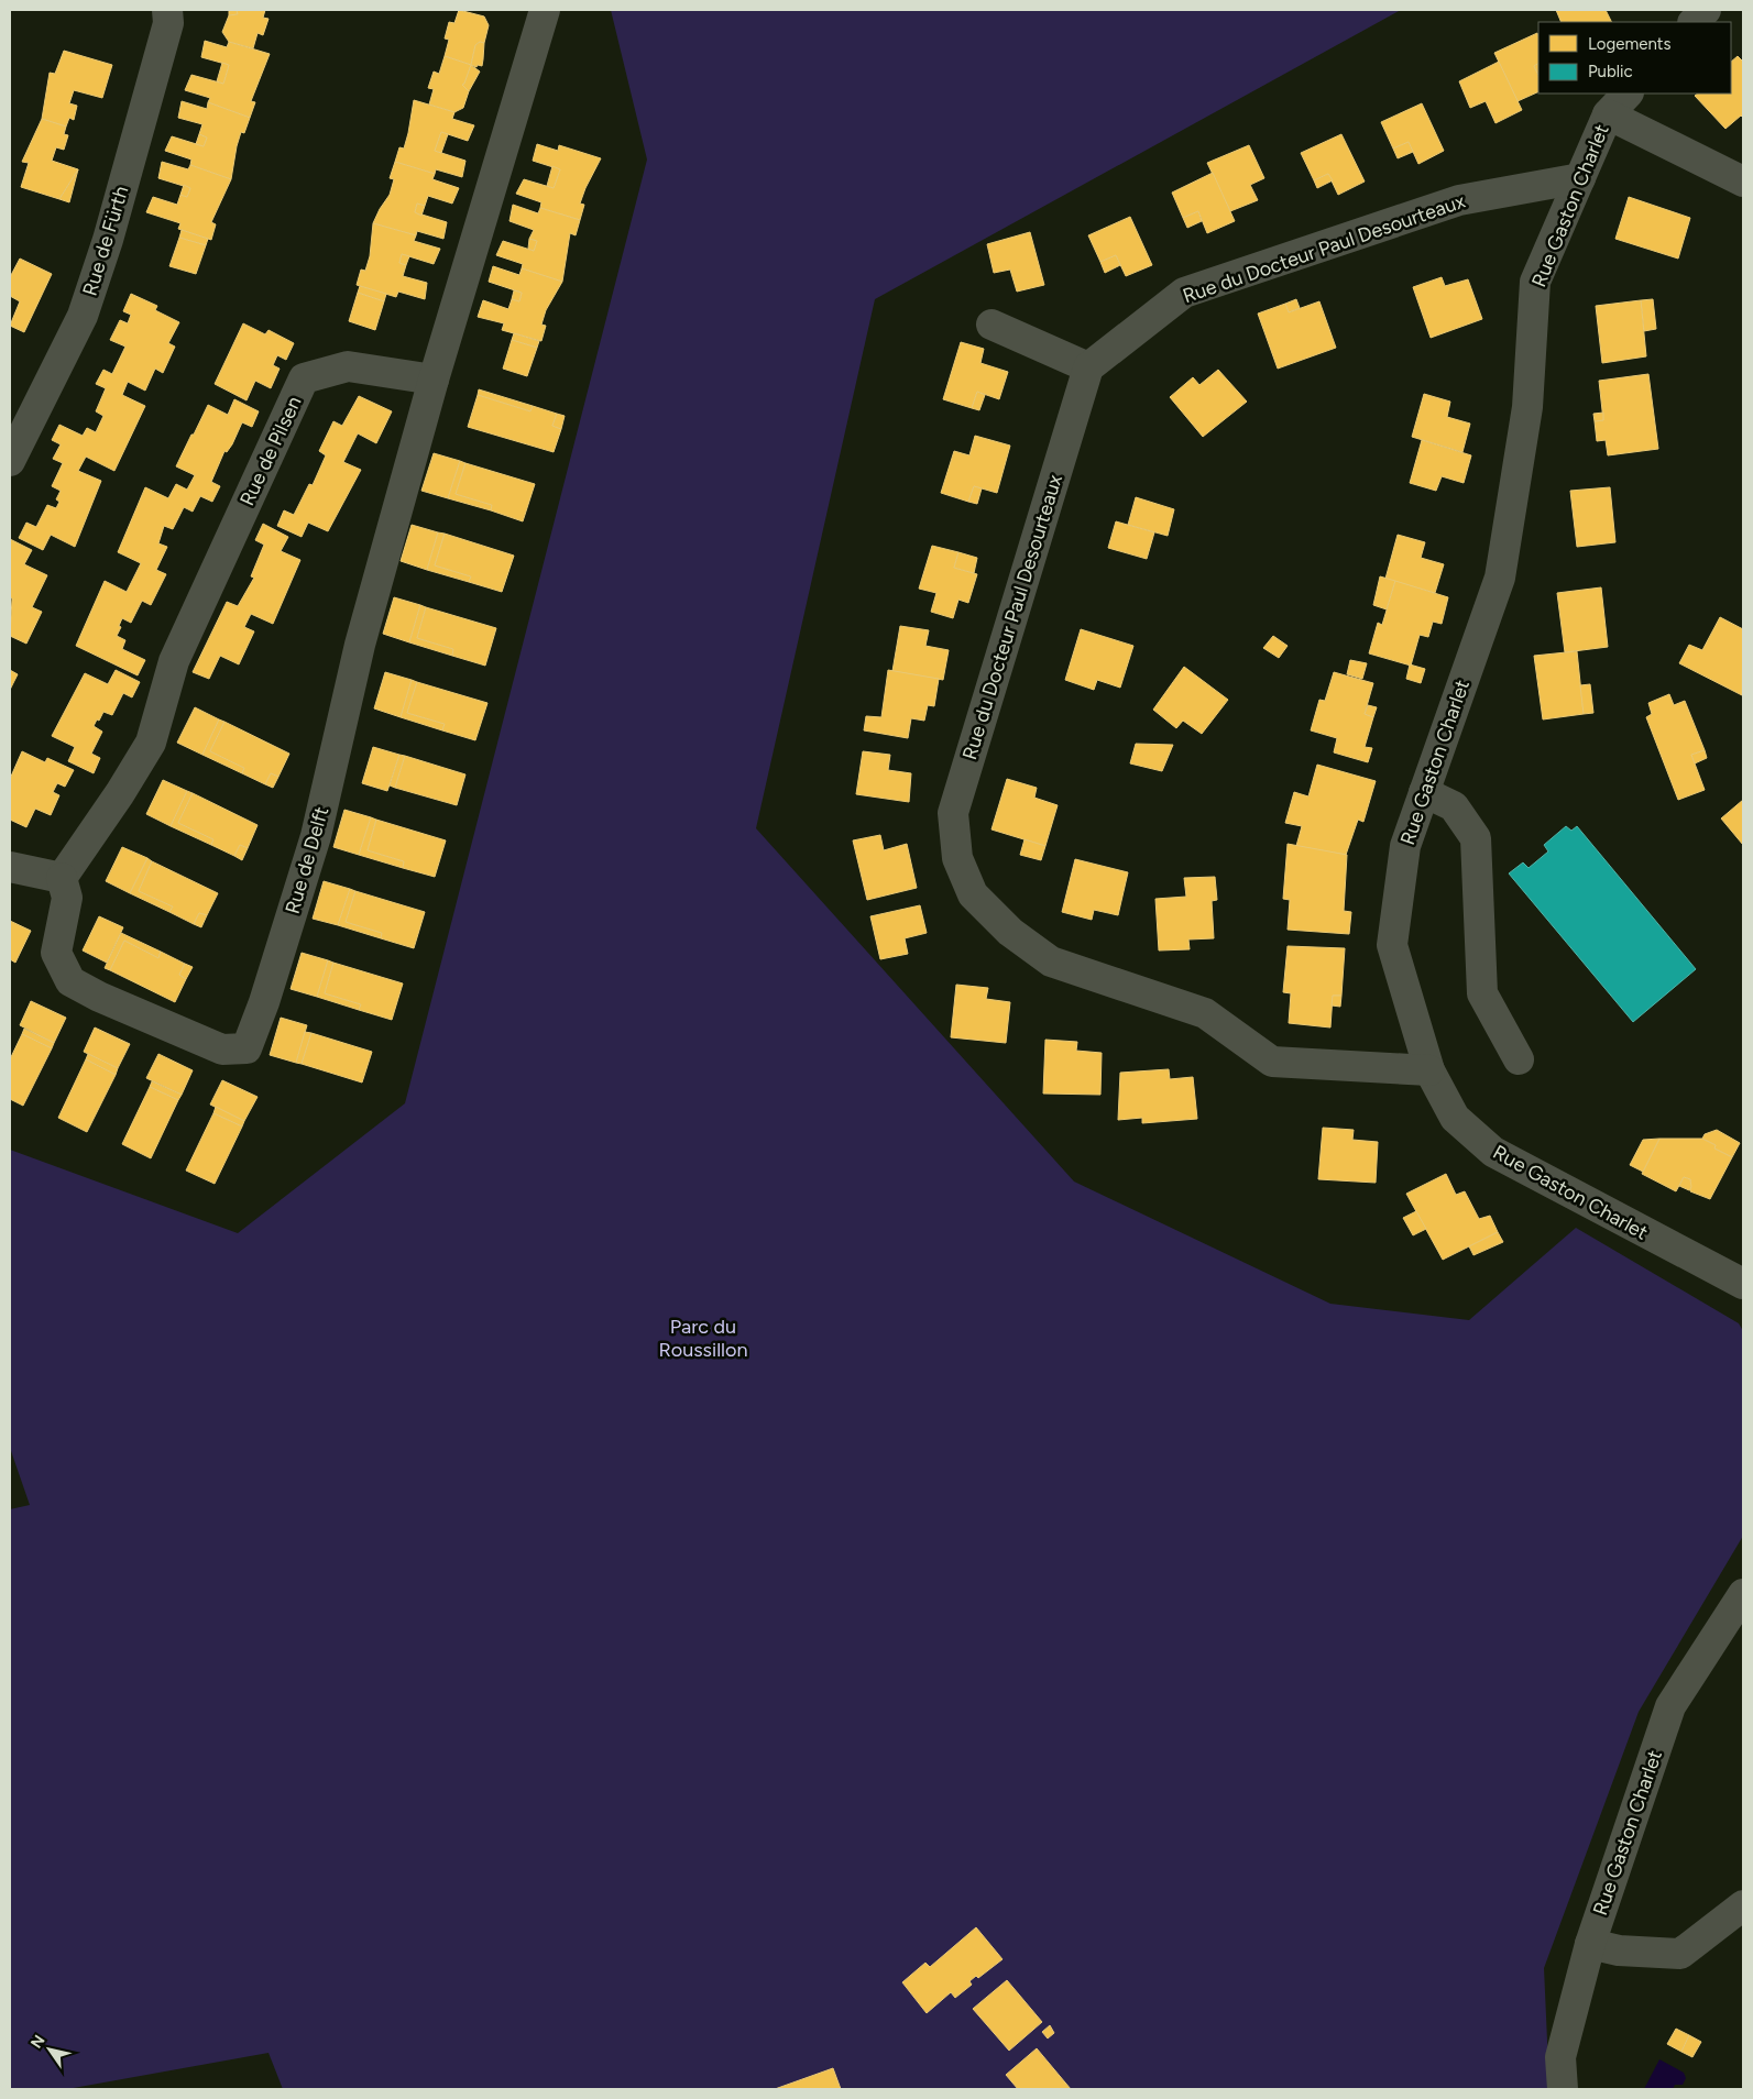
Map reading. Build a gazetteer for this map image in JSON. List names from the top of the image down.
{
  "streets": {
    "street": [
      "Rue Gaston Charlet",
      "Rue de Fürth",
      "Rue du Docteur Paul Desourteaux",
      "Rue de Pilsen",
      "Rue de Delft"
    ]
  },
  "crossings": [
    ["Rue Gaston Charlet", "Rue du Docteur Paul Desourteaux"],
    ["Rue de Pilsen", "Rue de Delft"]
  ],
  "parks": ["Parc du Roussillon"],
  "legend": ["Logements", "Public"],
  "north": "top left"
}
